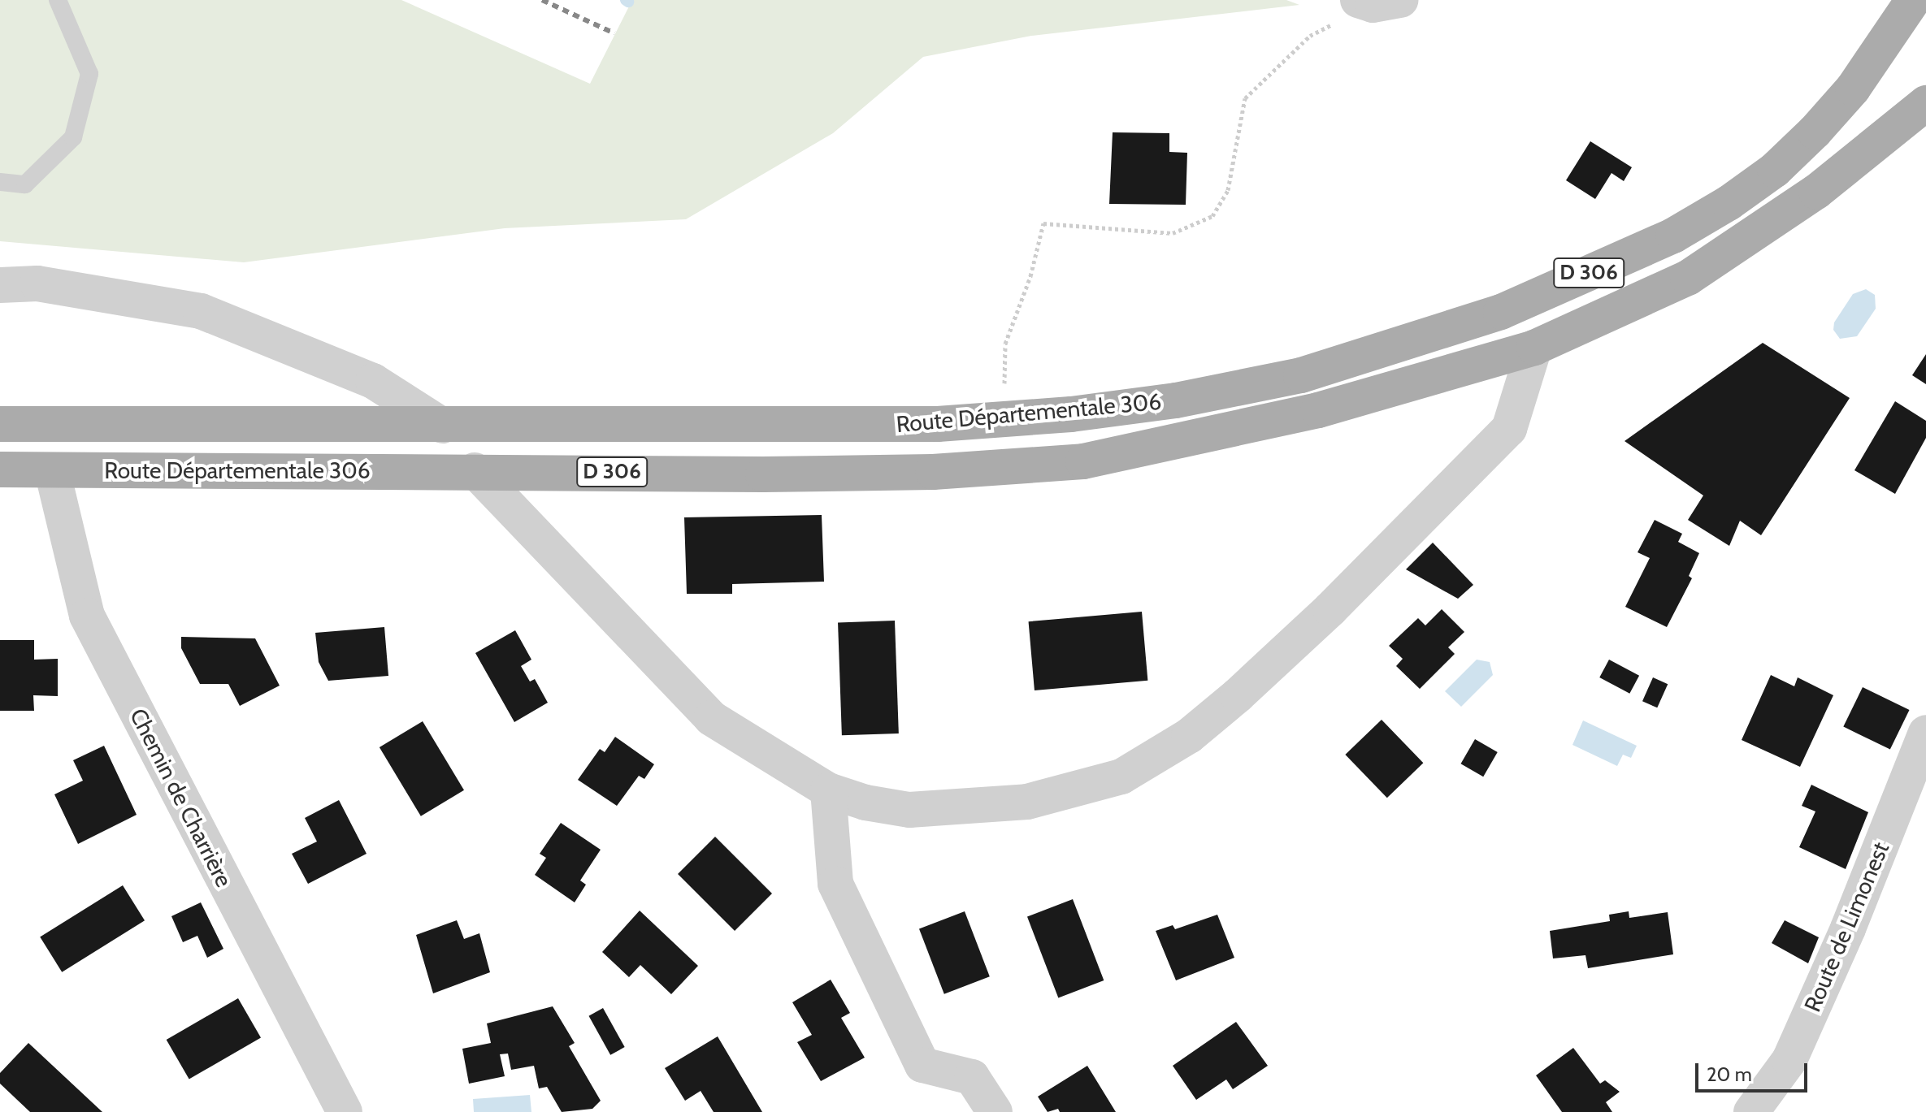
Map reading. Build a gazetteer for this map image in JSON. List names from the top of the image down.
{
  "streets": {
    "main road": ["D 306", "Route Départementale 306"],
    "street": ["Chemin de Charrière", "Route de Limonest"]
  },
  "crossings": [
    ["Route Départementale 306", "Chemin de Charrière"]
  ],
  "scale_bar": "20 m"
}
